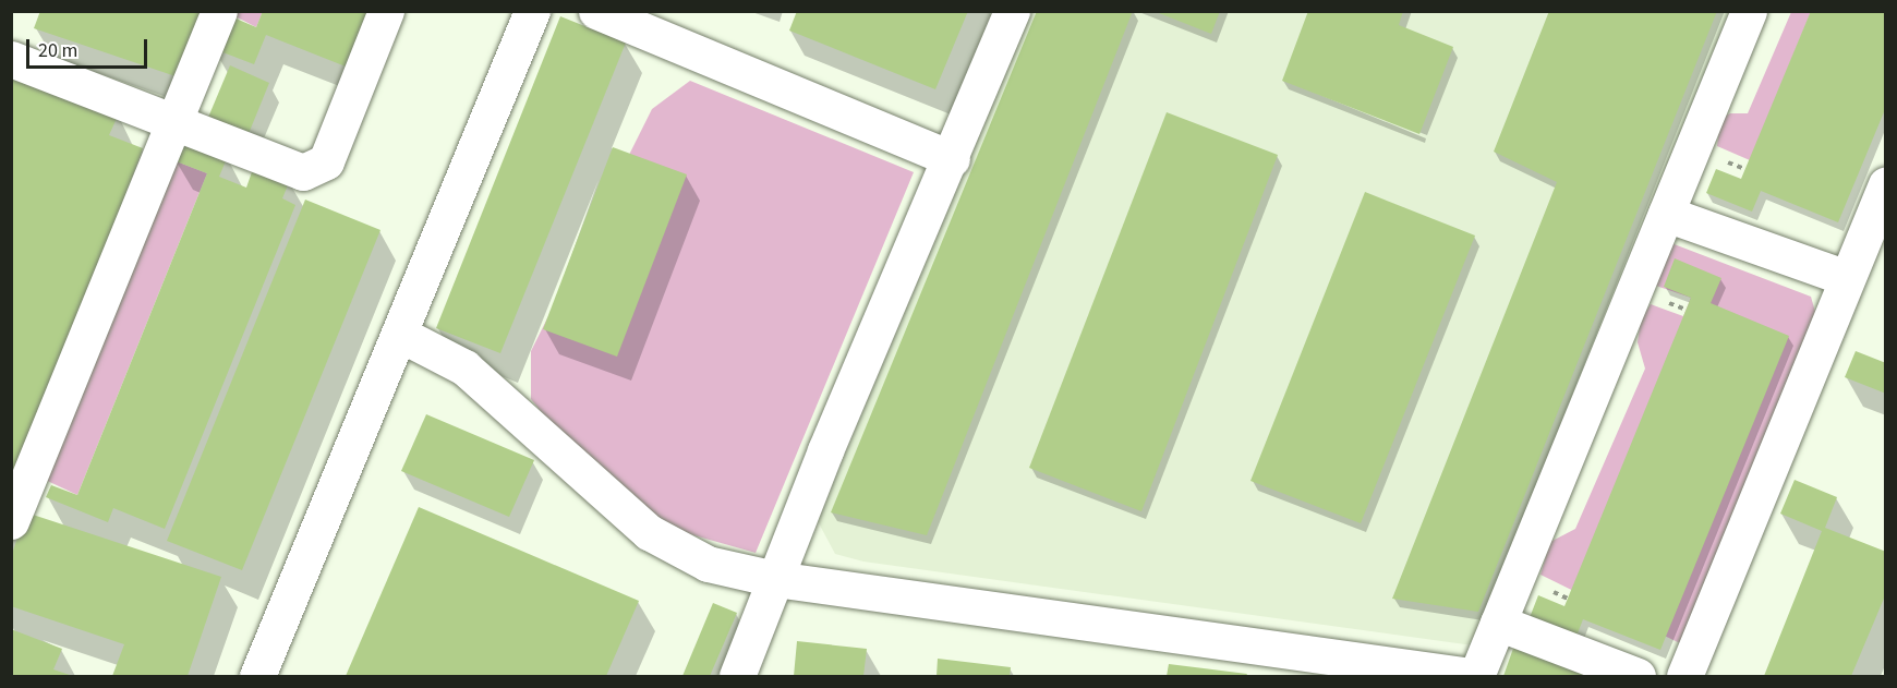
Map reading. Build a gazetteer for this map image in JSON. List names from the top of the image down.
{
  "scale_bar": "20 m"
}
